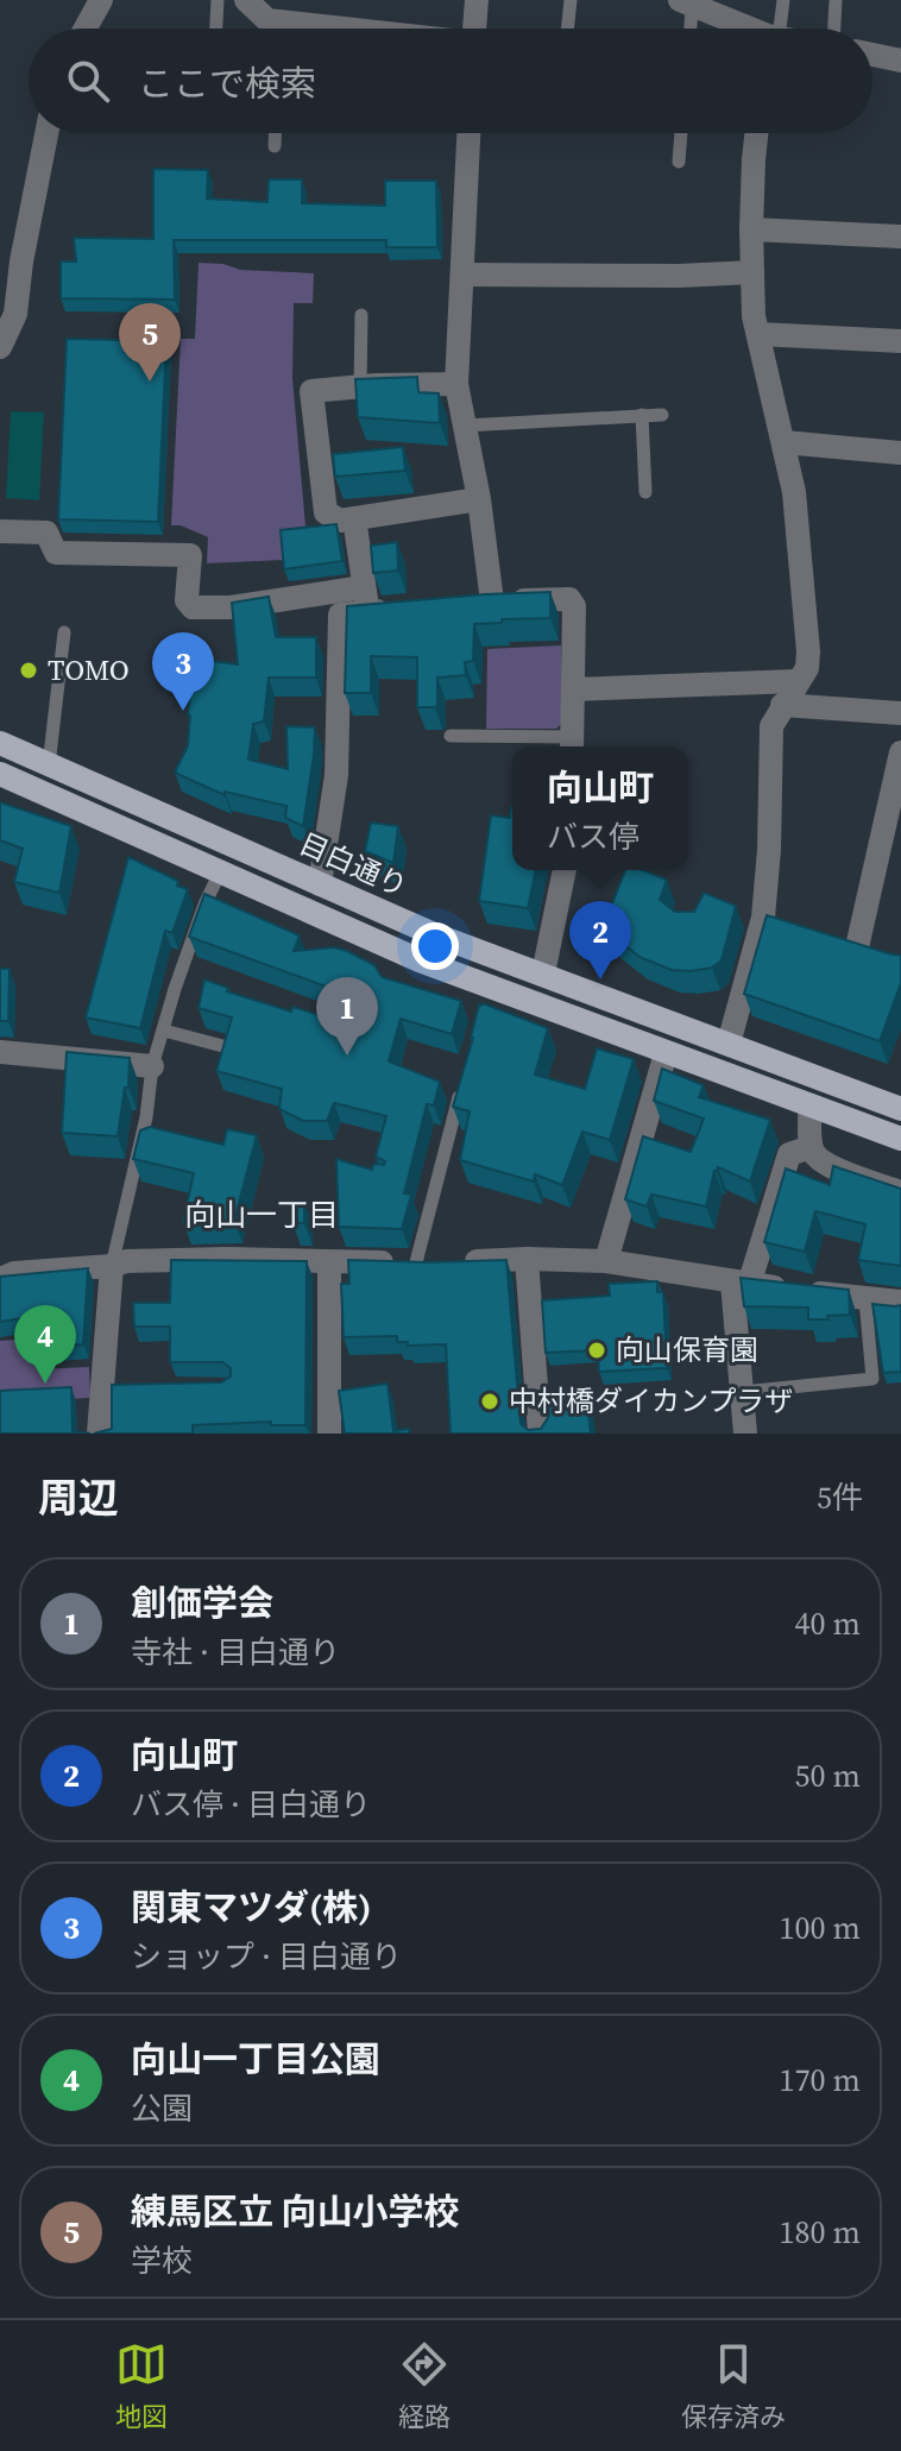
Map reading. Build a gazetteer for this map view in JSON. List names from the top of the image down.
{
  "streets": {
    "main road": ["目白通り"]
  },
  "districts": ["向山一丁目"],
  "places": ["TOMO", "向山保育園", "中村橋ダイカンプラザ"],
  "page": {
    "search": "ここで検索",
    "pins": [
      "5",
      "3",
      "2",
      "1",
      "4"
    ],
    "popup": ["向山町", "バス停"],
    "heading": ["周辺", "5件"],
    "list": [
      {
        "mark": "1",
        "name": "創価学会",
        "note": "寺社 · 目白通り",
        "value": "40 m"
      },
      {
        "mark": "2",
        "name": "向山町",
        "note": "バス停 · 目白通り",
        "value": "50 m"
      },
      {
        "mark": "3",
        "name": "関東マツダ(株)",
        "note": "ショップ · 目白通り",
        "value": "100 m"
      },
      {
        "mark": "4",
        "name": "向山一丁目公園",
        "note": "公園",
        "value": "170 m"
      },
      {
        "mark": "5",
        "name": "練馬区立 向山小学校",
        "note": "学校",
        "value": "180 m"
      }
    ],
    "nav": ["地図", "経路", "保存済み"]
  }
}
